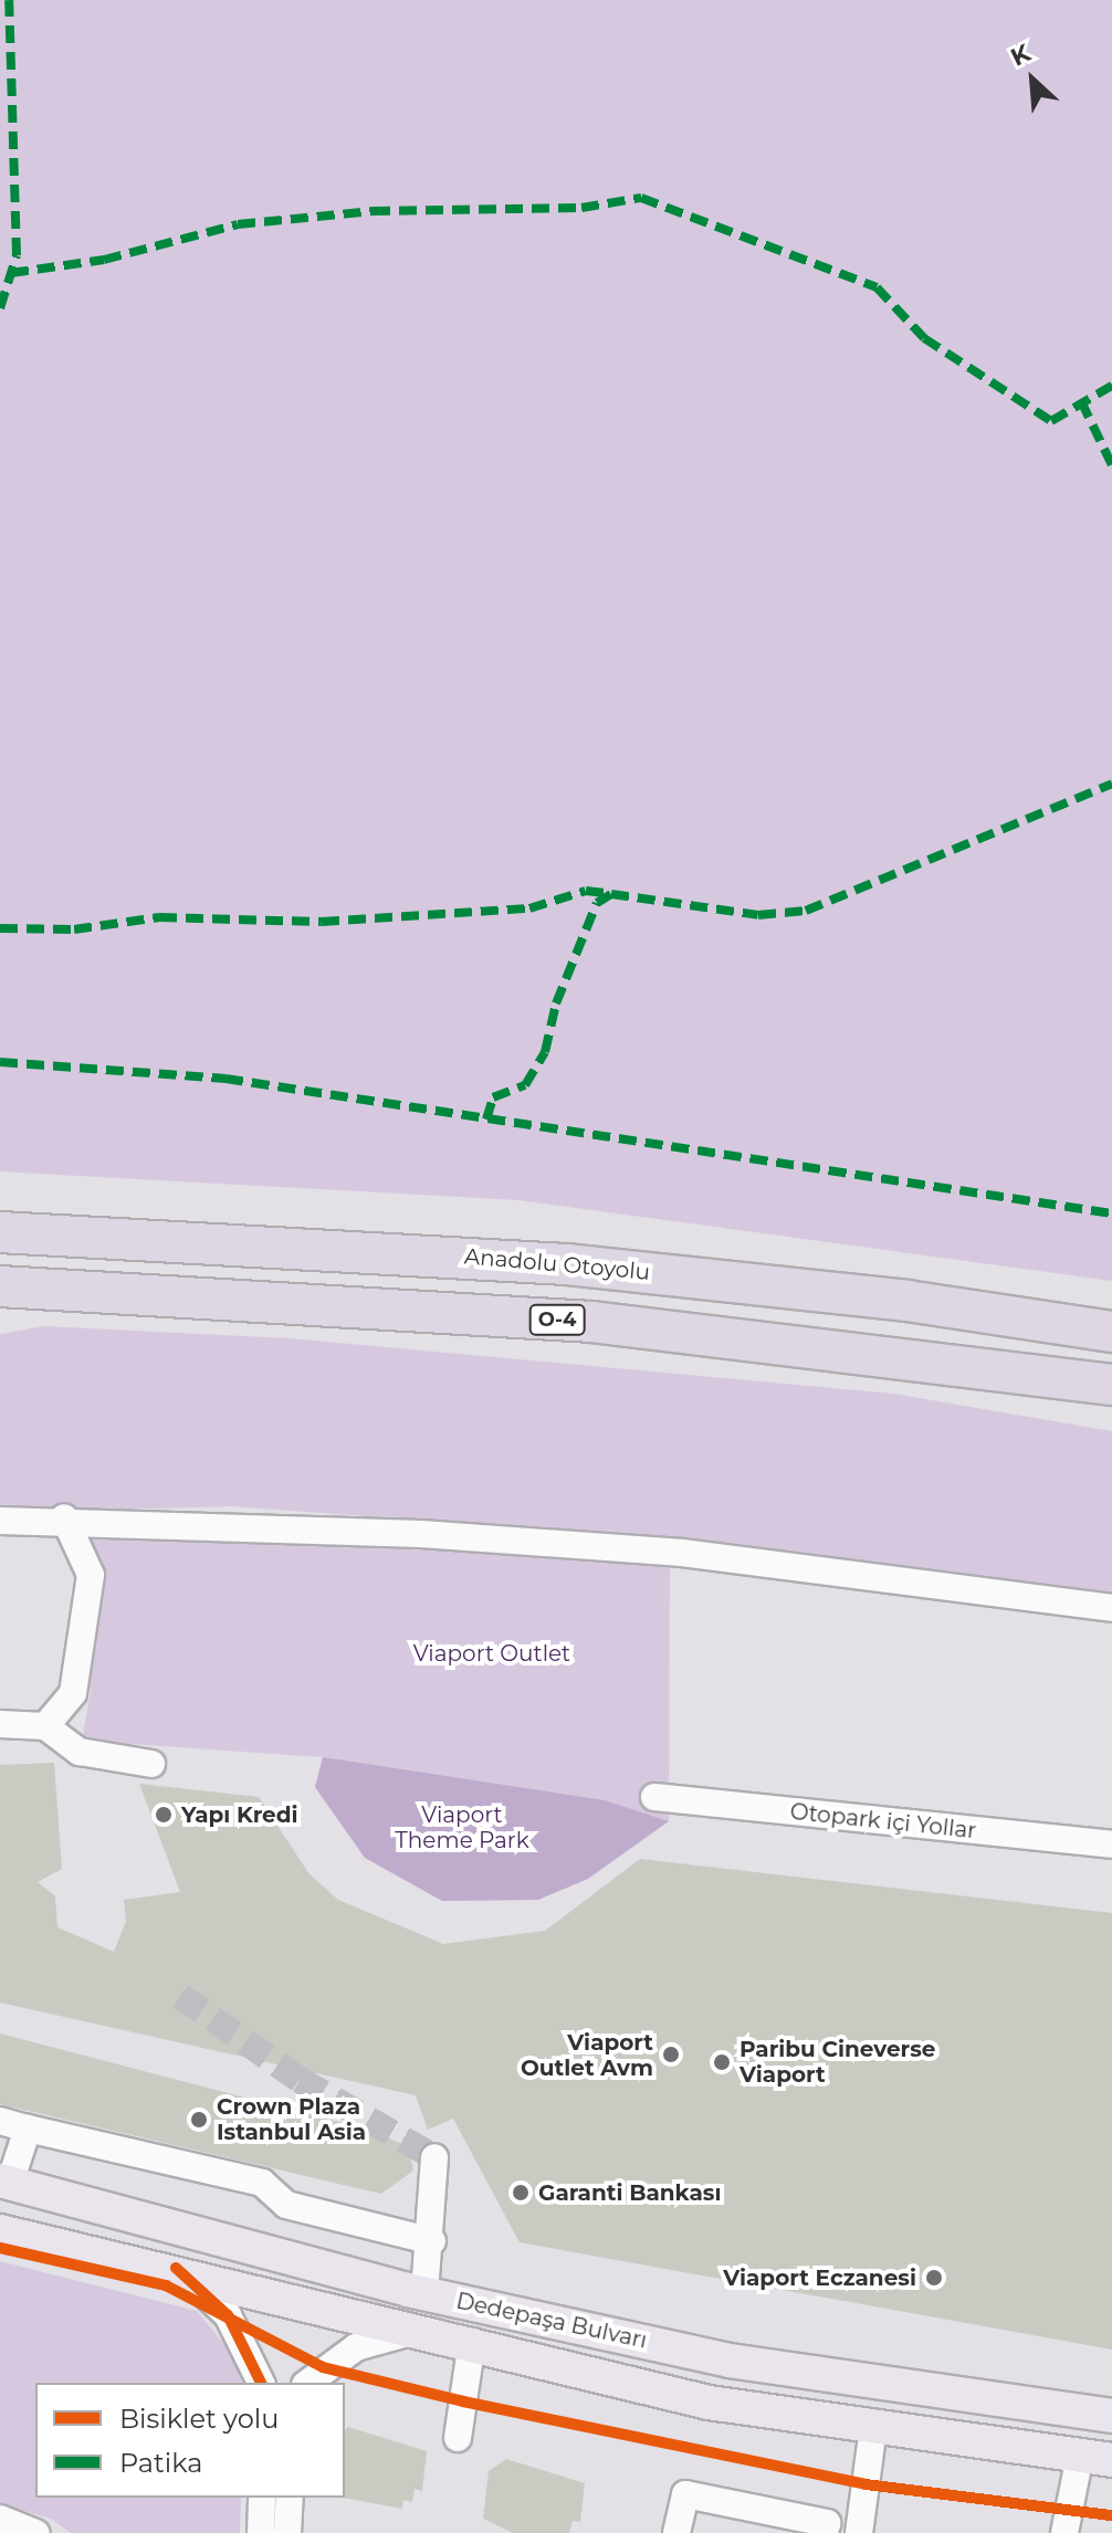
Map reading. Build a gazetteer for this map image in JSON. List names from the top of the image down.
{
  "streets": {
    "highway": ["Anadolu Otoyolu", "O-4"],
    "main road": ["Dedepaşa Bulvarı"],
    "street": ["Otopark içi Yollar"]
  },
  "parks": ["Viaport Outlet", "Viaport Theme Park"],
  "places": [
    "Yapı Kredi",
    "Viaport Outlet Avm",
    "Paribu Cineverse Viaport",
    "Crown Plaza Istanbul Asia",
    "Garanti Bankası",
    "Viaport Eczanesi"
  ],
  "legend": ["Bisiklet yolu", "Patika"],
  "north": "top left"
}
